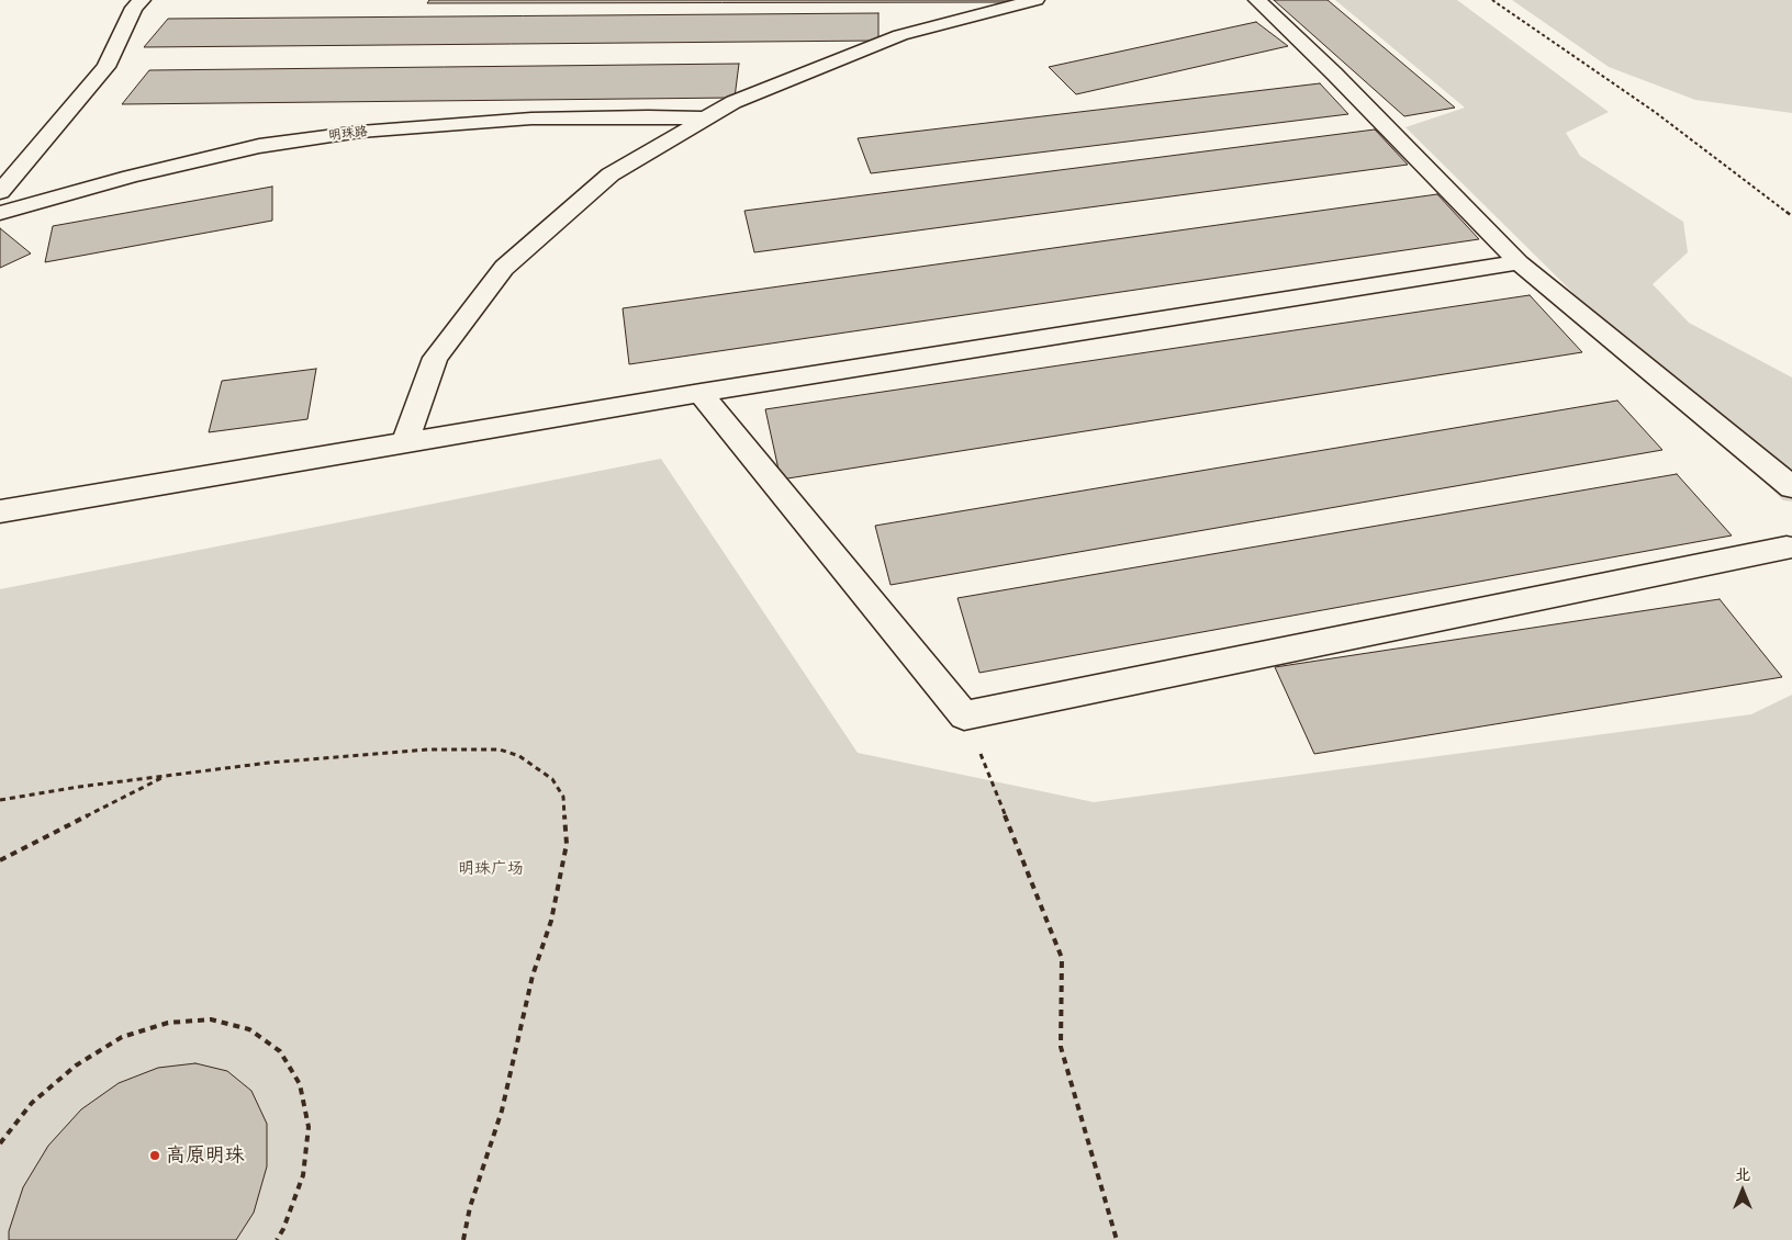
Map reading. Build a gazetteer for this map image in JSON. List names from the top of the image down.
{
  "streets": {
    "street": ["明珠路"]
  },
  "parks": ["明珠广场"],
  "places": ["高原明珠"],
  "north": "top"
}
